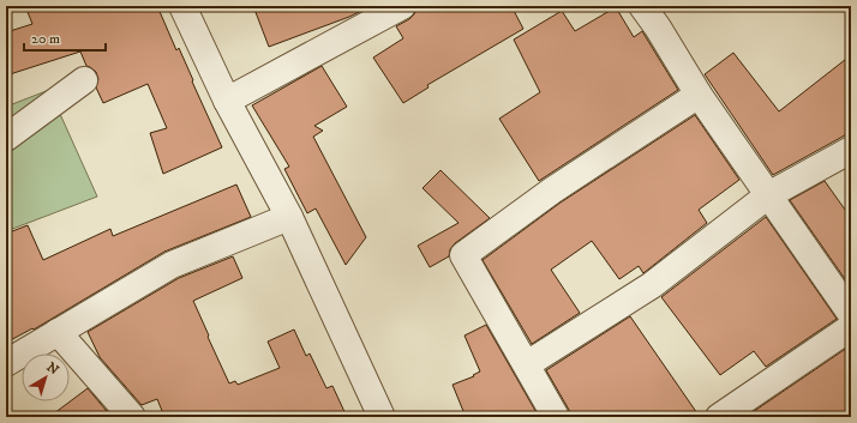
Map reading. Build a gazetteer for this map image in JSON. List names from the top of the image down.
{
  "scale_bar": "20 m",
  "north": "top right"
}
